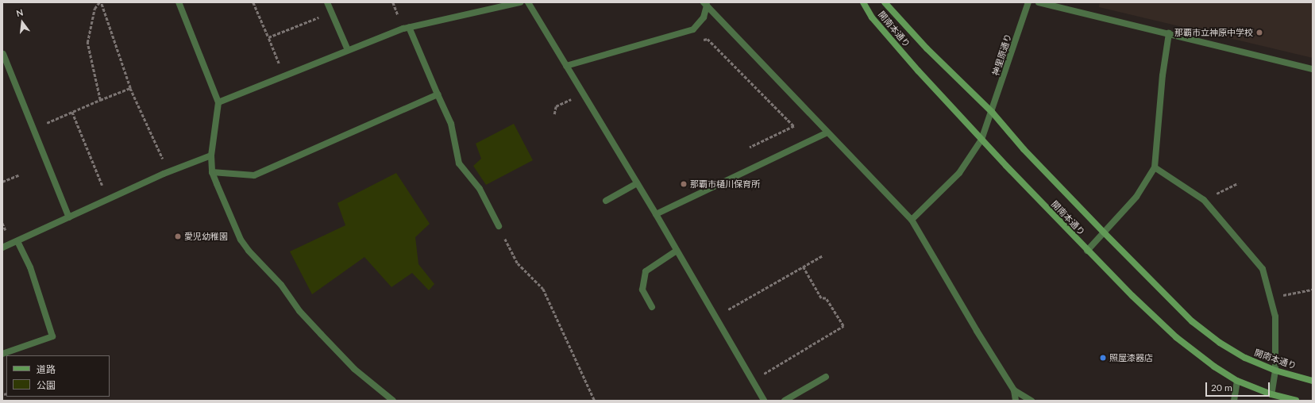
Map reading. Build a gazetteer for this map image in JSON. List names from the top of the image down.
{
  "streets": {
    "main road": ["開南本通り"],
    "street": ["神里原通り"]
  },
  "crossings": [
    ["開南本通り", "神里原通り"]
  ],
  "places": [
    "那覇市立神原中学校",
    "那覇市樋川保育所",
    "愛児幼稚園",
    "照屋漆器店"
  ],
  "legend": ["道路", "公園"],
  "scale_bar": "20 m",
  "north": "top"
}
